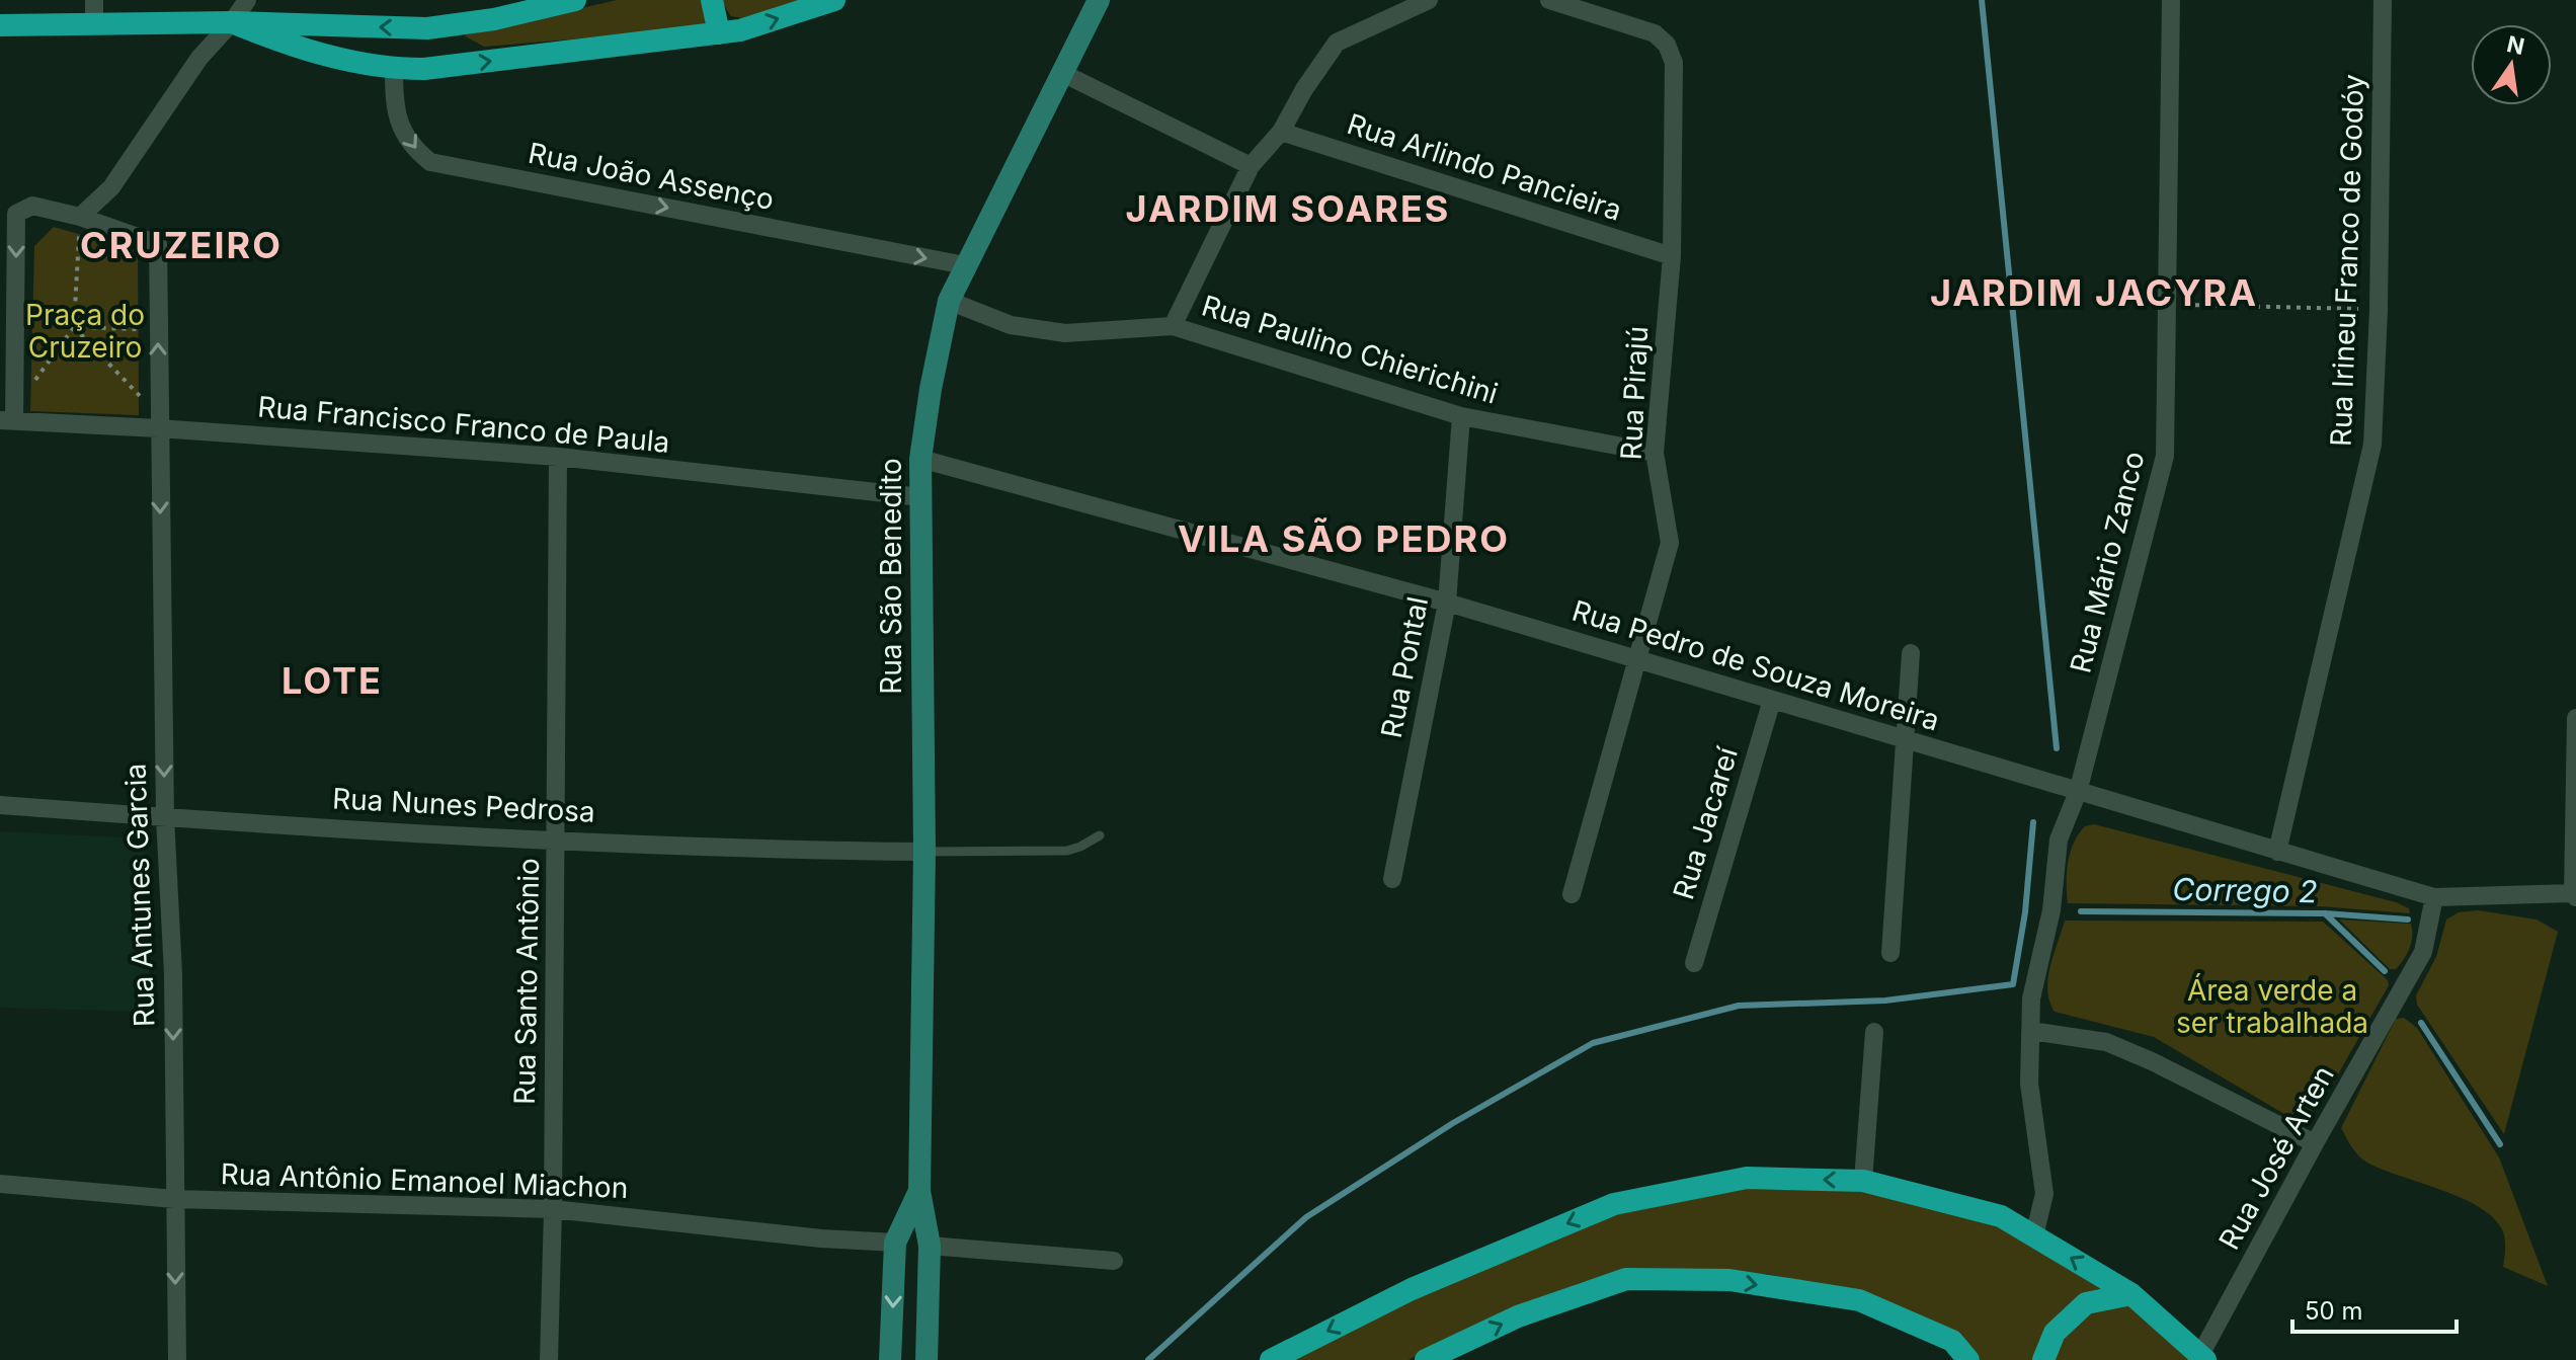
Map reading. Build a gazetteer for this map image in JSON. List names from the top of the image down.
{
  "streets": {
    "main road": ["Rua São Benedito"],
    "street": [
      "Rua Arlindo Pancieira",
      "Rua João Assenço",
      "Rua Irineu Franco de Godóy",
      "Rua Paulino Chierichini",
      "Rua Pirajú",
      "Rua Francisco Franco de Paula",
      "Rua Mário Zanco",
      "Rua Pedro de Souza Moreira",
      "Rua Pontal",
      "Rua Nunes Pedrosa",
      "Rua Jacareí",
      "Rua Antunes Garcia",
      "Rua Santo Antônio",
      "Rua José Arten",
      "Rua Antônio Emanoel Miachon"
    ]
  },
  "crossings": [
    ["Rua Arlindo Pancieira", "Rua Pirajú"],
    ["Rua João Assenço", "Rua São Benedito"],
    ["Rua Irineu Franco de Godóy", "Rua Pedro de Souza Moreira"],
    ["Rua Paulino Chierichini", "Rua Pirajú"],
    ["Rua Paulino Chierichini", "Rua Pontal"],
    ["Rua Pirajú", "Rua Pedro de Souza Moreira"],
    ["Rua Francisco Franco de Paula", "Rua São Benedito"],
    ["Rua Francisco Franco de Paula", "Rua Antunes Garcia"],
    ["Rua Francisco Franco de Paula", "Rua Santo Antônio"],
    ["Rua Mário Zanco", "Rua Pedro de Souza Moreira"],
    ["Rua São Benedito", "Rua Pedro de Souza Moreira"],
    ["Rua São Benedito", "Rua Nunes Pedrosa"],
    ["Rua São Benedito", "Rua Antônio Emanoel Miachon"],
    ["Rua Pedro de Souza Moreira", "Rua Pontal"],
    ["Rua Pedro de Souza Moreira", "Rua Jacareí"],
    ["Rua Pedro de Souza Moreira", "Rua José Arten"],
    ["Rua Nunes Pedrosa", "Rua Antunes Garcia"],
    ["Rua Nunes Pedrosa", "Rua Santo Antônio"],
    ["Rua Antunes Garcia", "Rua Antônio Emanoel Miachon"],
    ["Rua Santo Antônio", "Rua Antônio Emanoel Miachon"]
  ],
  "one_way": ["Rua João Assenço", "Rua Antunes Garcia"],
  "districts": [
    "JARDIM SOARES",
    "CRUZEIRO",
    "JARDIM JACYRA",
    "VILA SÃO PEDRO",
    "LOTE"
  ],
  "water": ["Corrego 2"],
  "parks": ["Praça do Cruzeiro", "Área verde a ser trabalhada"],
  "scale_bar": "50 m",
  "north": "top"
}
